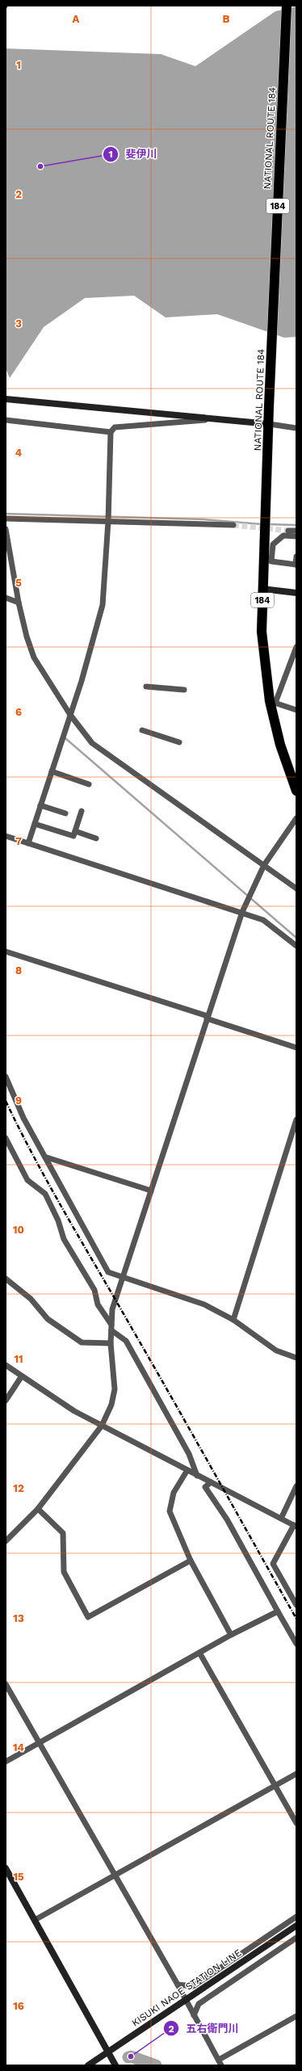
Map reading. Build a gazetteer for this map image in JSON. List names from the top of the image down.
{
  "streets": {
    "highway": ["NATIONAL ROUTE 184", "184"],
    "street": ["KISUKI NAOE STATION LINE"]
  },
  "places": ["斐伊川", "五右衛門川"],
  "grid": {
    "columns": ["A", "B"],
    "rows": [
      "1",
      "2",
      "3",
      "4",
      "5",
      "6",
      "7",
      "8",
      "9",
      "10",
      "11",
      "12",
      "13",
      "14",
      "15",
      "16"
    ]
  }
}
